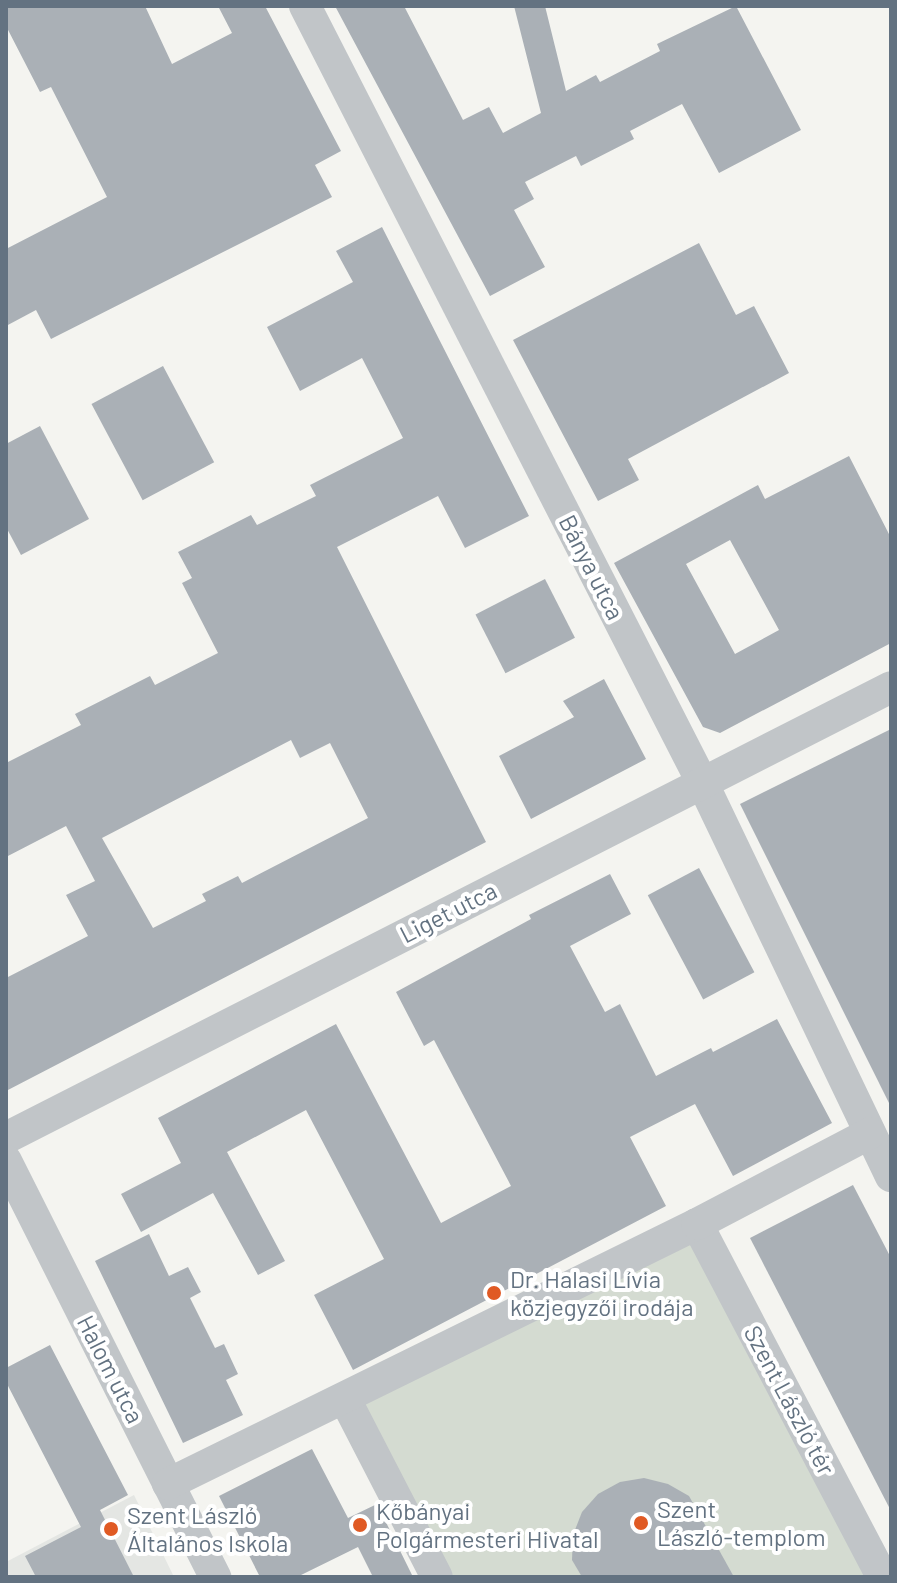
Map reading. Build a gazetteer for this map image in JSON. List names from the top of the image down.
{
  "streets": {
    "street": [
      "Bánya utca",
      "Liget utca",
      "Halom utca",
      "Szent László tér"
    ]
  },
  "crossings": [
    ["Bánya utca", "Liget utca"]
  ],
  "places": [
    "Dr. Halasi Lívia közjegyzői irodája",
    "Szent László-templom",
    "Kőbányai Polgármesteri Hivatal",
    "Szent László Általános Iskola"
  ]
}
